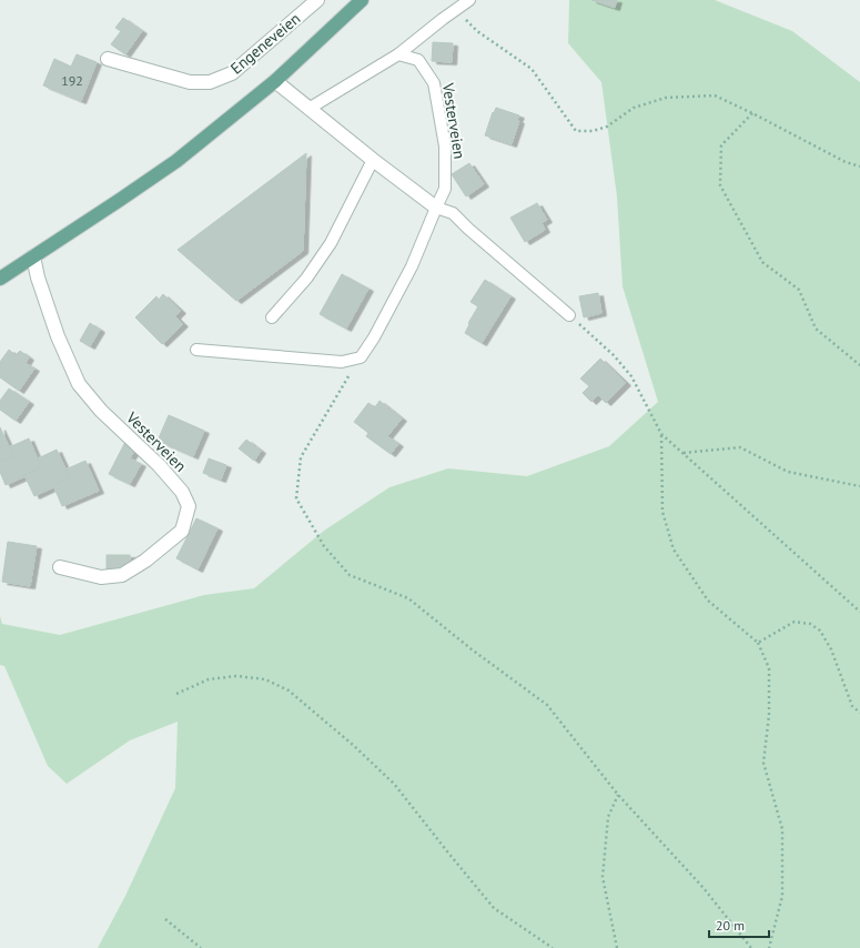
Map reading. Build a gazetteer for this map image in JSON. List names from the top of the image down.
{
  "streets": {
    "street": ["Engeneveien", "Vesterveien"]
  },
  "house_numbers": ["192"],
  "scale_bar": "20 m"
}
